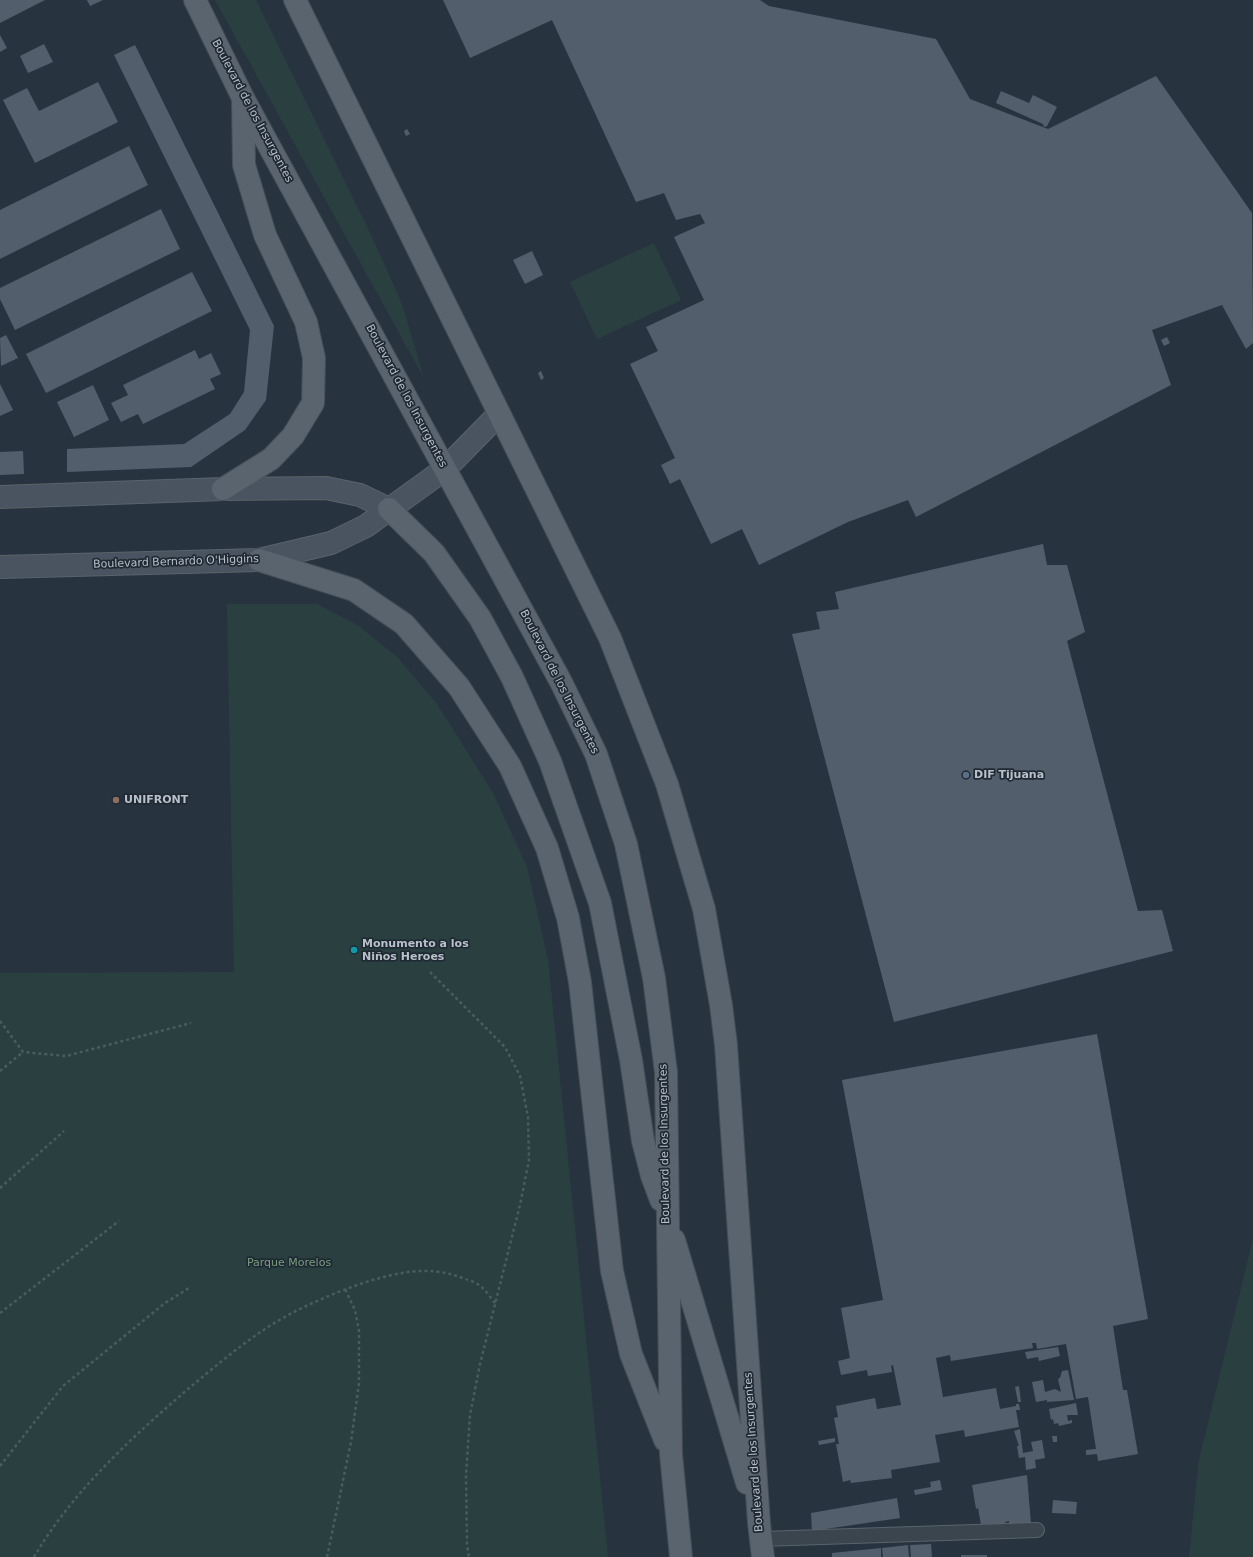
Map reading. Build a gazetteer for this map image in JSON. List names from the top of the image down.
{
  "streets": {
    "main road": ["Boulevard de los Insurgentes", "Boulevard Bernardo O'Higgins"]
  },
  "crossings": [
    ["Boulevard de los Insurgentes", "Boulevard Bernardo O'Higgins"]
  ],
  "parks": ["Parque Morelos"],
  "places": ["DIF Tijuana", "UNIFRONT", "Monumento a los Niños Heroes"]
}
